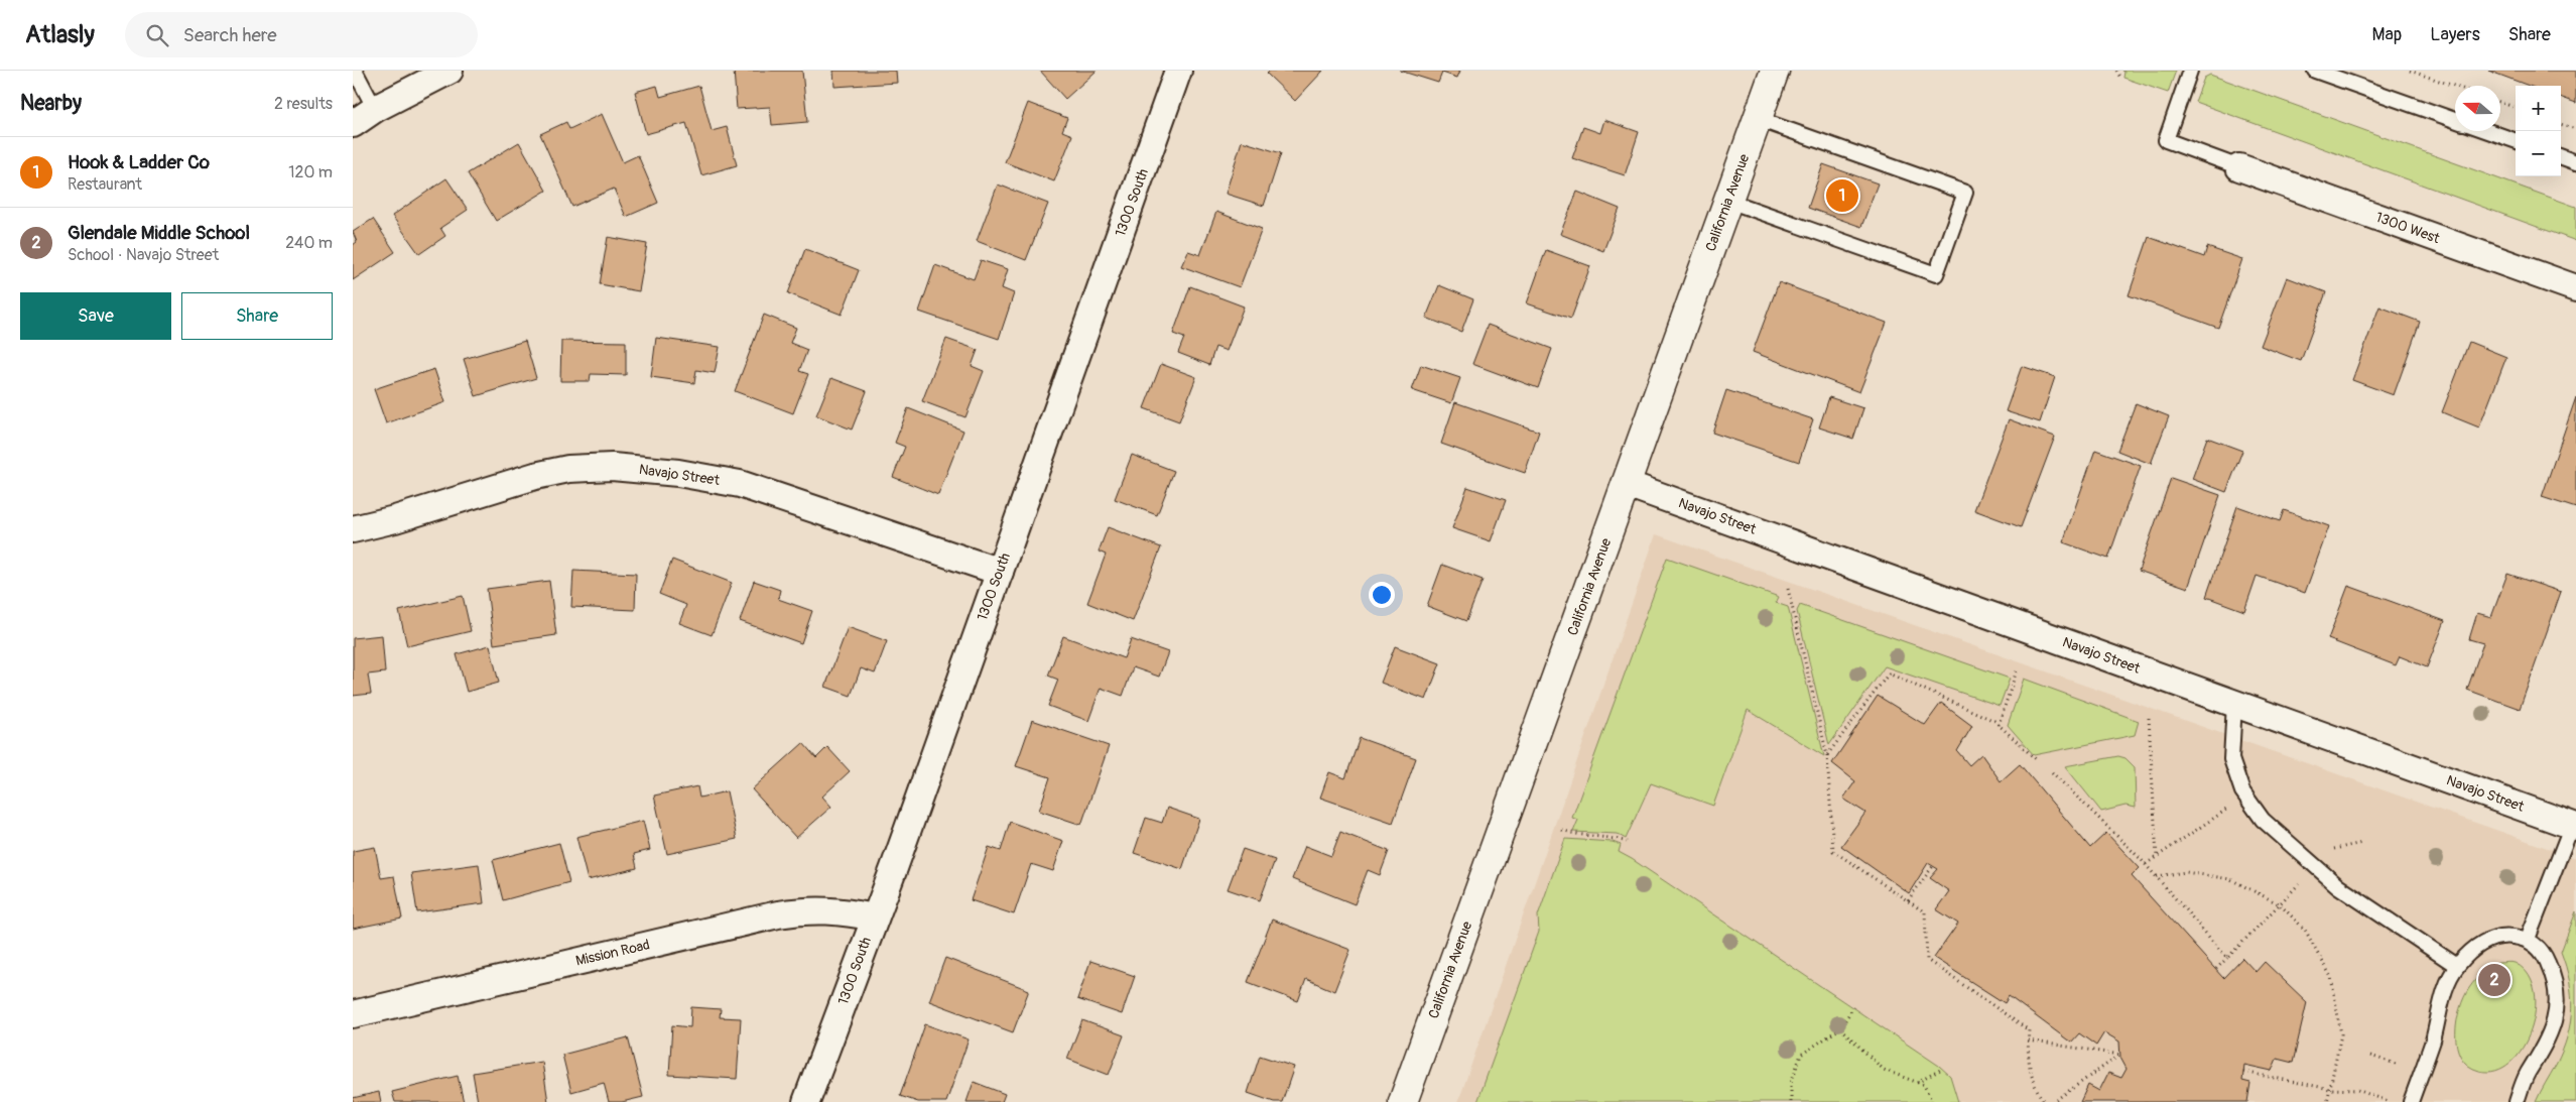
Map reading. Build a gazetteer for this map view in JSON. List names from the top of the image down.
{
  "streets": {
    "main road": ["California Avenue"],
    "street": [
      "1300 South",
      "1300 West",
      "Navajo Street",
      "Mission Road"
    ]
  },
  "crossings": [
    ["1300 South", "Navajo Street"],
    ["1300 South", "Mission Road"],
    ["California Avenue", "Navajo Street"]
  ],
  "north": "left",
  "page": {
    "header": "Atlasly",
    "search": "Search here",
    "nav": ["Map", "Layers", "Share"],
    "heading": ["Nearby", "2 results"],
    "map_buttons": ["+", "−"],
    "list": [
      {
        "mark": "1",
        "name": "Hook & Ladder Co",
        "note": "Restaurant",
        "value": "120 m"
      },
      {
        "mark": "2",
        "name": "Glendale Middle School",
        "note": "School · Navajo Street",
        "value": "240 m"
      }
    ],
    "pins": ["1", "2"],
    "buttons": ["Save", "Share"]
  }
}
